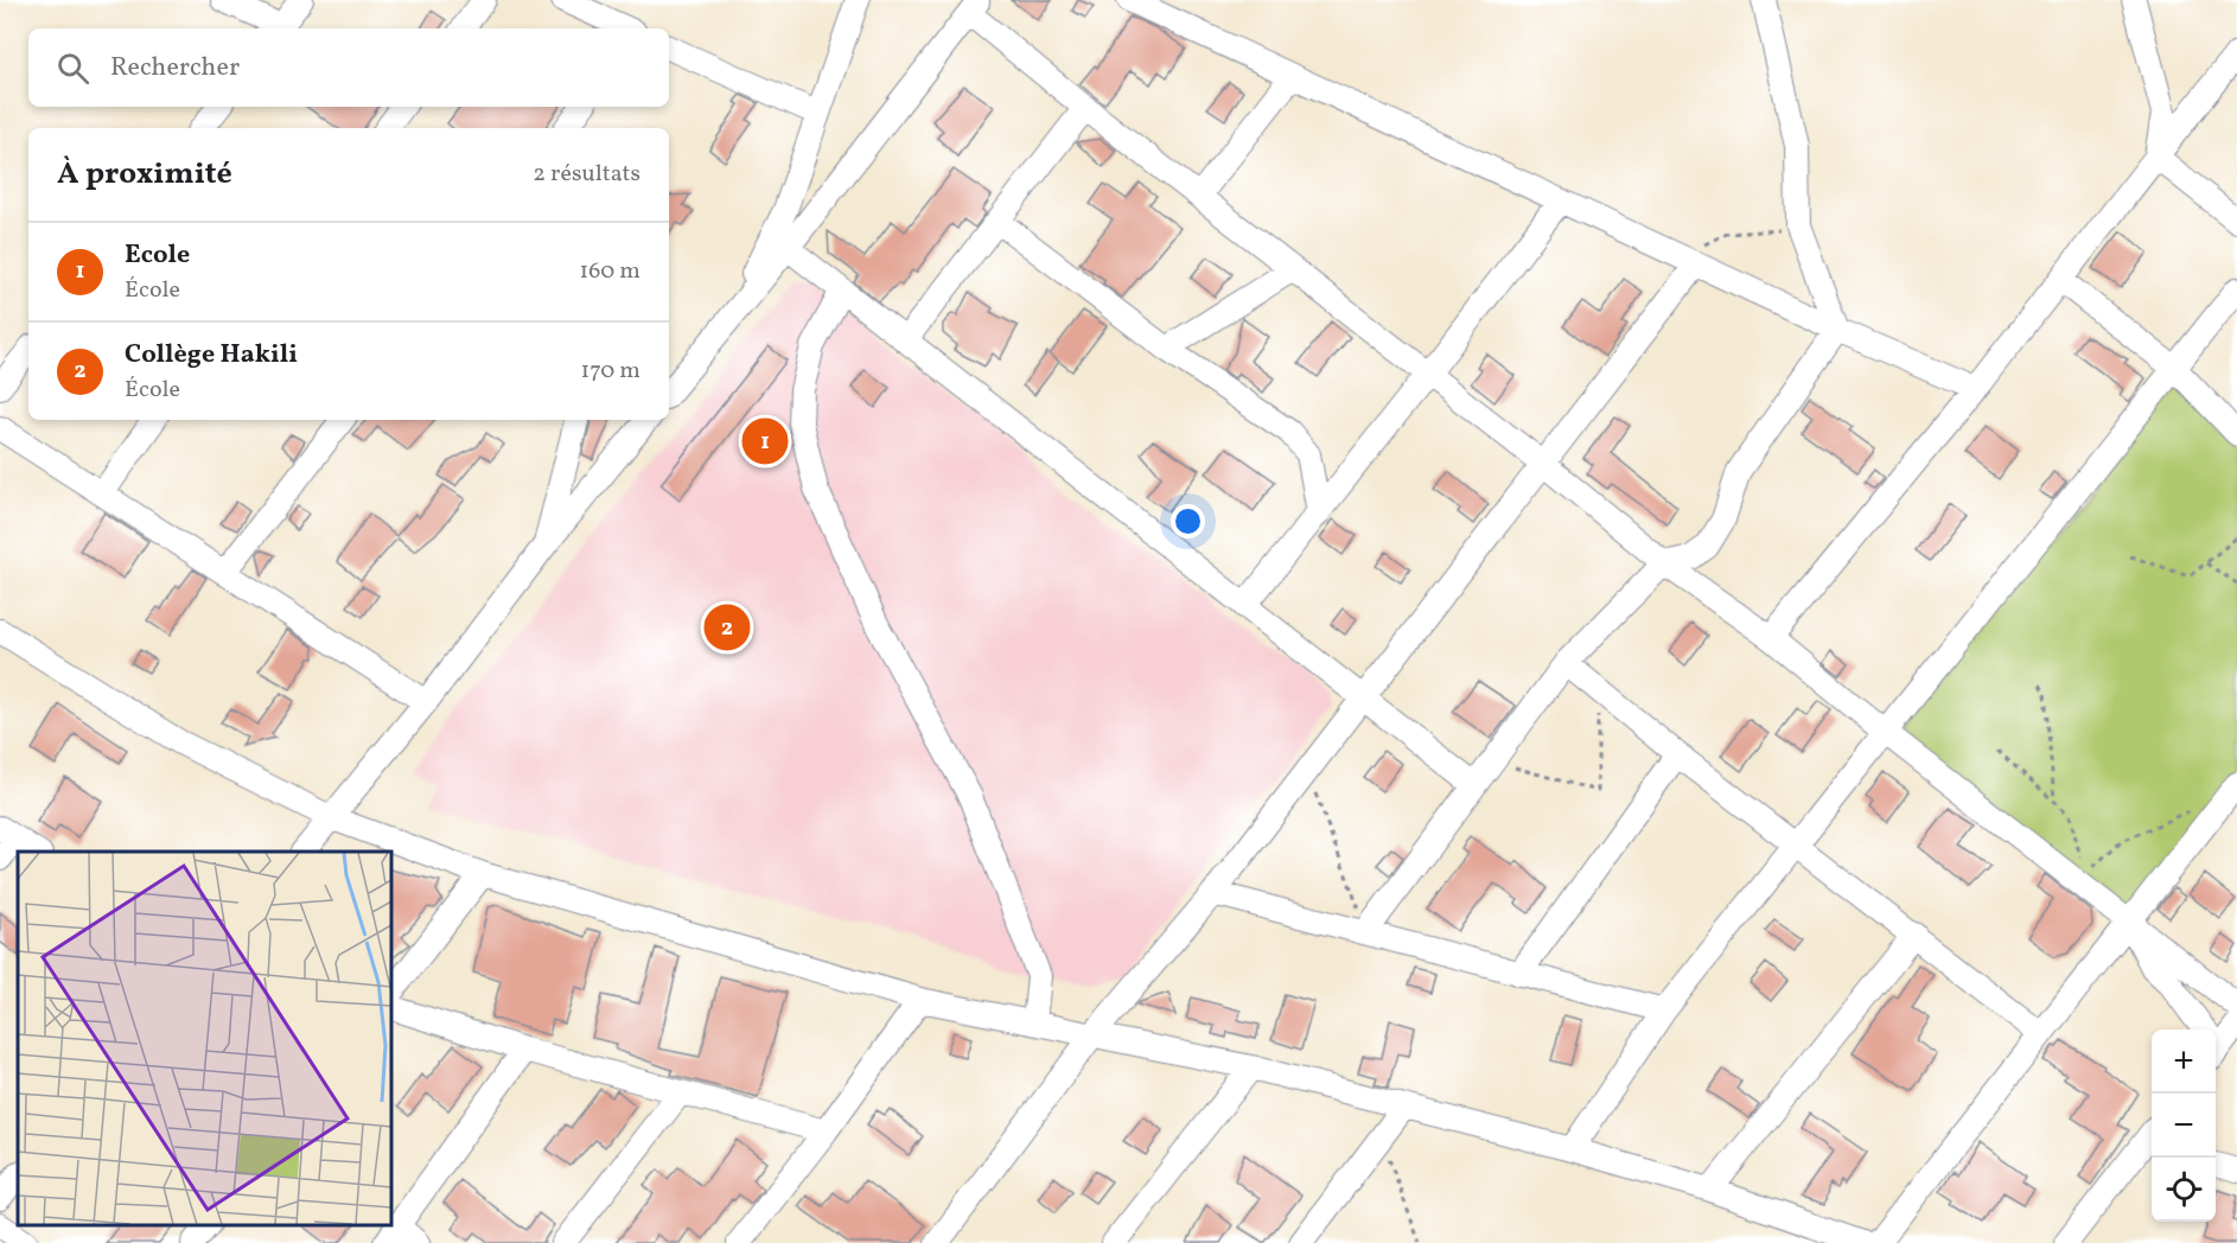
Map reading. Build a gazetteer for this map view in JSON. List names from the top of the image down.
{
  "page": {
    "search": "Rechercher",
    "heading": ["À proximité", "2 résultats"],
    "list": [
      {
        "mark": "1",
        "name": "Ecole",
        "note": "École",
        "value": "160 m"
      },
      {
        "mark": "2",
        "name": "Collège Hakili",
        "note": "École",
        "value": "170 m"
      }
    ],
    "pins": ["1", "2"],
    "map_buttons": ["+", "−"]
  }
}
